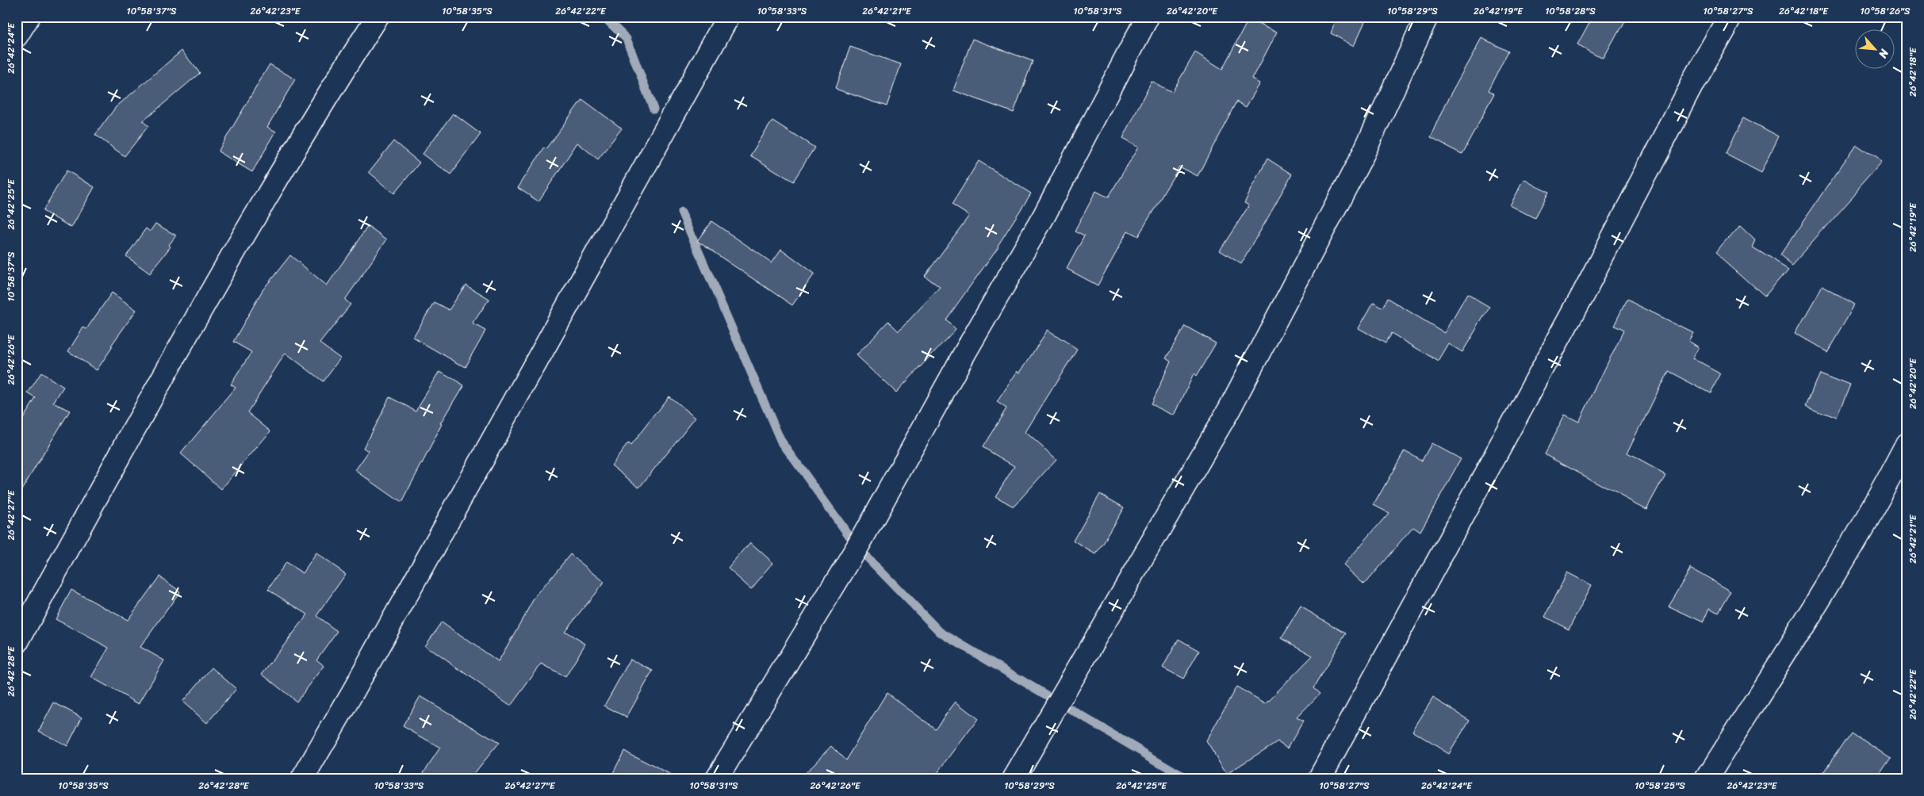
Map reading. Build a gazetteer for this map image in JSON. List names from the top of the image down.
{
  "north": "bottom right",
  "coordinates": [
    "10°58'37\"S",
    "26°42'23\"E",
    "10°58'35\"S",
    "26°42'22\"E",
    "10°58'33\"S",
    "26°42'21\"E",
    "10°58'31\"S",
    "26°42'20\"E",
    "10°58'29\"S",
    "26°42'19\"E",
    "10°58'28\"S",
    "10°58'27\"S",
    "26°42'18\"E",
    "10°58'26\"S",
    "26°42'24\"E",
    "26°42'25\"E",
    "26°42'26\"E",
    "26°42'27\"E",
    "26°42'28\"E",
    "10°58'25\"S"
  ]
}
